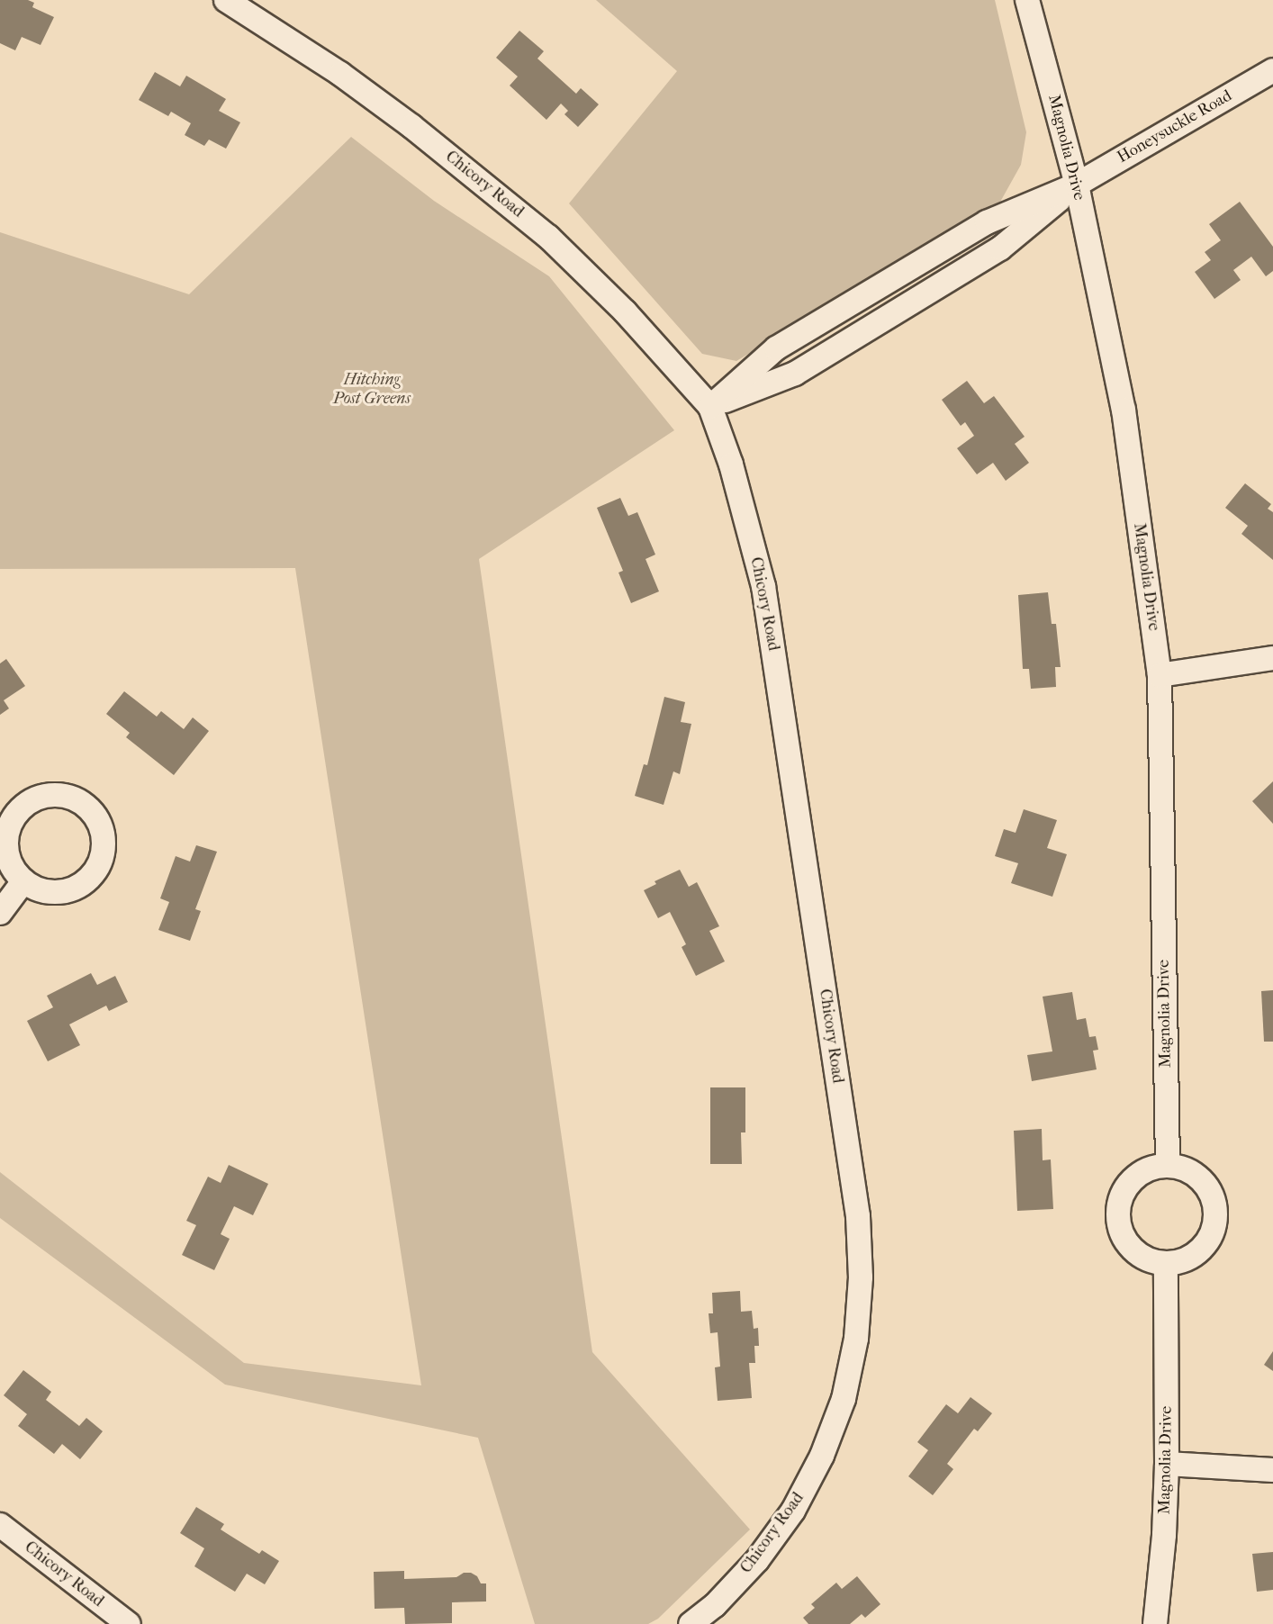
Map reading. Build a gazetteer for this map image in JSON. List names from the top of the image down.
{
  "streets": {
    "street": ["Honeysuckle Road", "Magnolia Drive", "Chicory Road"]
  },
  "crossings": [
    ["Honeysuckle Road", "Magnolia Drive"]
  ],
  "parks": ["Hitching Post Greens"]
}
